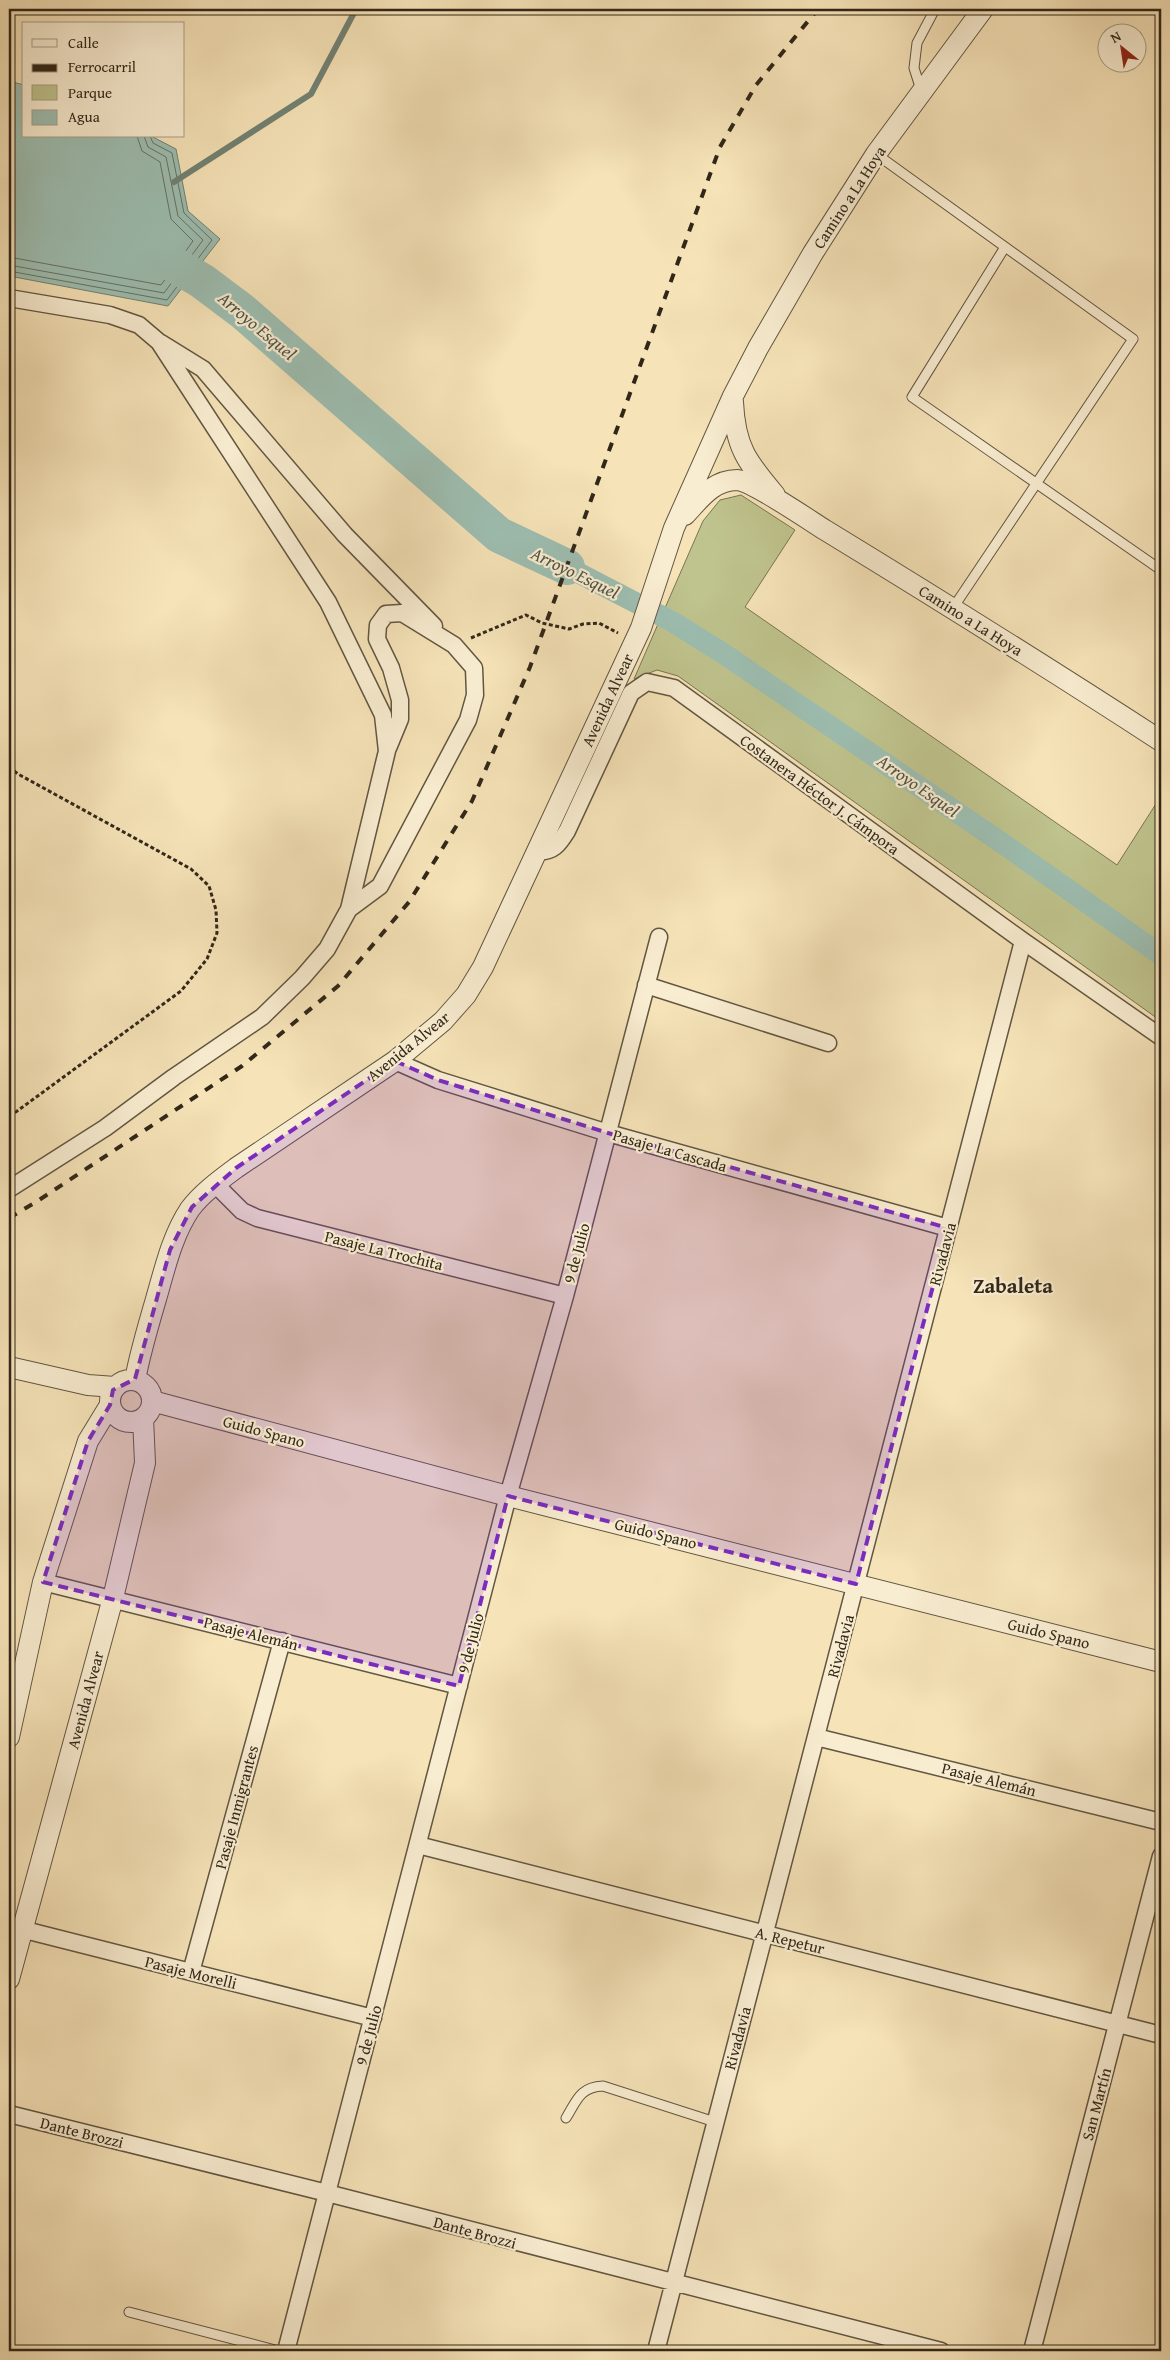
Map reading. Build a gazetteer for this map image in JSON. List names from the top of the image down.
{
  "streets": {
    "street": [
      "Camino a La Hoya",
      "Avenida Alvear",
      "Costanera Héctor J. Cámpora",
      "Pasaje La Cascada",
      "Pasaje La Trochita",
      "9 de Julio",
      "Rivadavia",
      "Guido Spano",
      "Pasaje Alemán",
      "Pasaje Inmigrantes",
      "A. Repetur",
      "Pasaje Morelli",
      "San Martín",
      "Dante Brozzi"
    ]
  },
  "crossings": [
    ["Camino a La Hoya", "Avenida Alvear"],
    ["Avenida Alvear", "Costanera Héctor J. Cámpora"],
    ["Avenida Alvear", "Pasaje La Cascada"],
    ["Avenida Alvear", "Pasaje La Trochita"],
    ["Avenida Alvear", "Guido Spano"],
    ["Avenida Alvear", "Pasaje Alemán"],
    ["Avenida Alvear", "Pasaje Morelli"],
    ["Costanera Héctor J. Cámpora", "Rivadavia"],
    ["Pasaje La Cascada", "9 de Julio"],
    ["Pasaje La Cascada", "Rivadavia"],
    ["Pasaje La Trochita", "9 de Julio"],
    ["9 de Julio", "Guido Spano"],
    ["9 de Julio", "Pasaje Alemán"],
    ["9 de Julio", "A. Repetur"],
    ["9 de Julio", "Pasaje Morelli"],
    ["9 de Julio", "Dante Brozzi"],
    ["Rivadavia", "Guido Spano"],
    ["Rivadavia", "Pasaje Alemán"],
    ["Rivadavia", "A. Repetur"],
    ["Rivadavia", "Dante Brozzi"],
    ["Pasaje Alemán", "Pasaje Inmigrantes"],
    ["Pasaje Inmigrantes", "Pasaje Morelli"],
    ["A. Repetur", "San Martín"]
  ],
  "districts": ["Zabaleta"],
  "water": ["Arroyo Esquel"],
  "legend": [
    "Calle",
    "Ferrocarril",
    "Parque",
    "Agua"
  ],
  "north": "top left"
}
